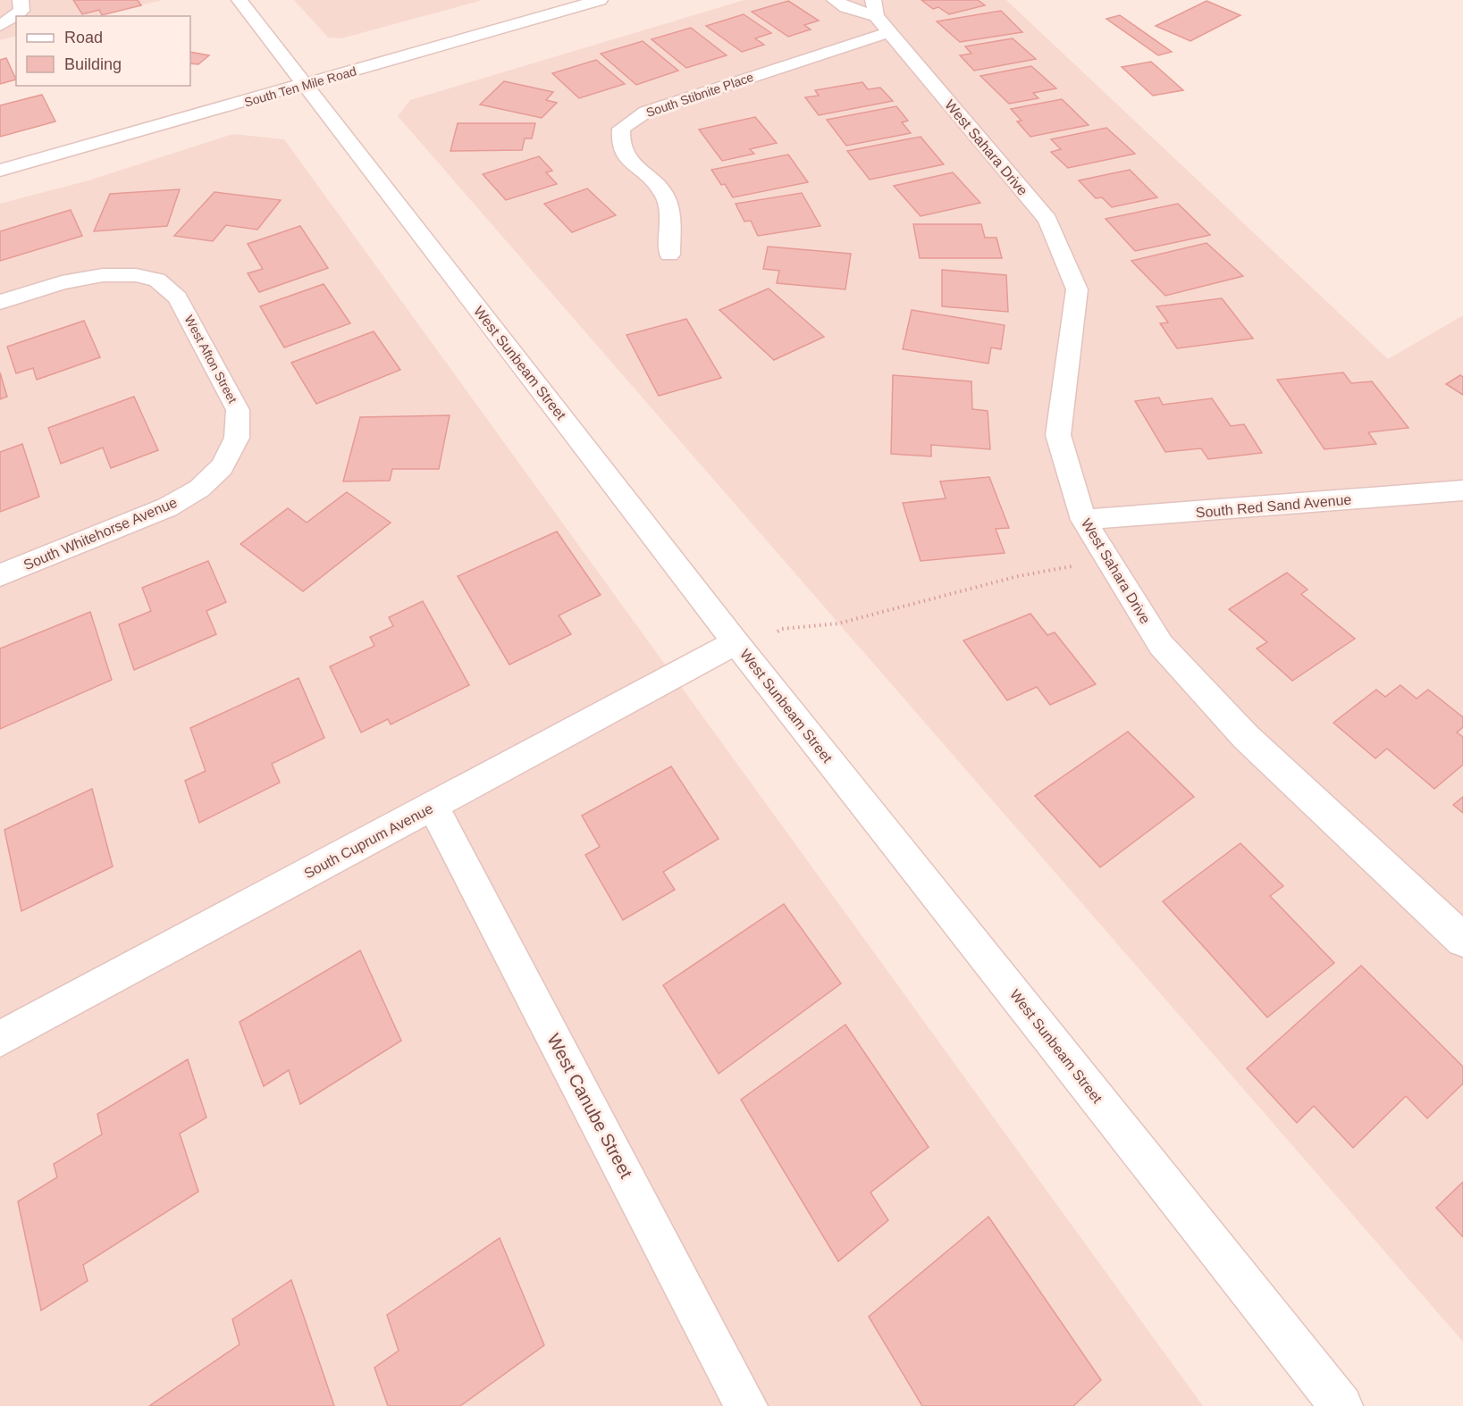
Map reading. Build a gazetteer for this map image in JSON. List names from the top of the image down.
{
  "streets": {
    "street": [
      "South Ten Mile Road",
      "South Stibnite Place",
      "West Sahara Drive",
      "West Afton Street",
      "West Sunbeam Street",
      "South Red Sand Avenue",
      "South Whitehorse Avenue",
      "South Cuprum Avenue",
      "West Canube Street"
    ]
  },
  "crossings": [
    ["South Ten Mile Road", "West Sunbeam Street"],
    ["South Stibnite Place", "West Sahara Drive"],
    ["West Sahara Drive", "South Red Sand Avenue"],
    ["West Afton Street", "South Whitehorse Avenue"],
    ["West Sunbeam Street", "South Cuprum Avenue"],
    ["South Cuprum Avenue", "West Canube Street"]
  ],
  "legend": ["Road", "Building"]
}
